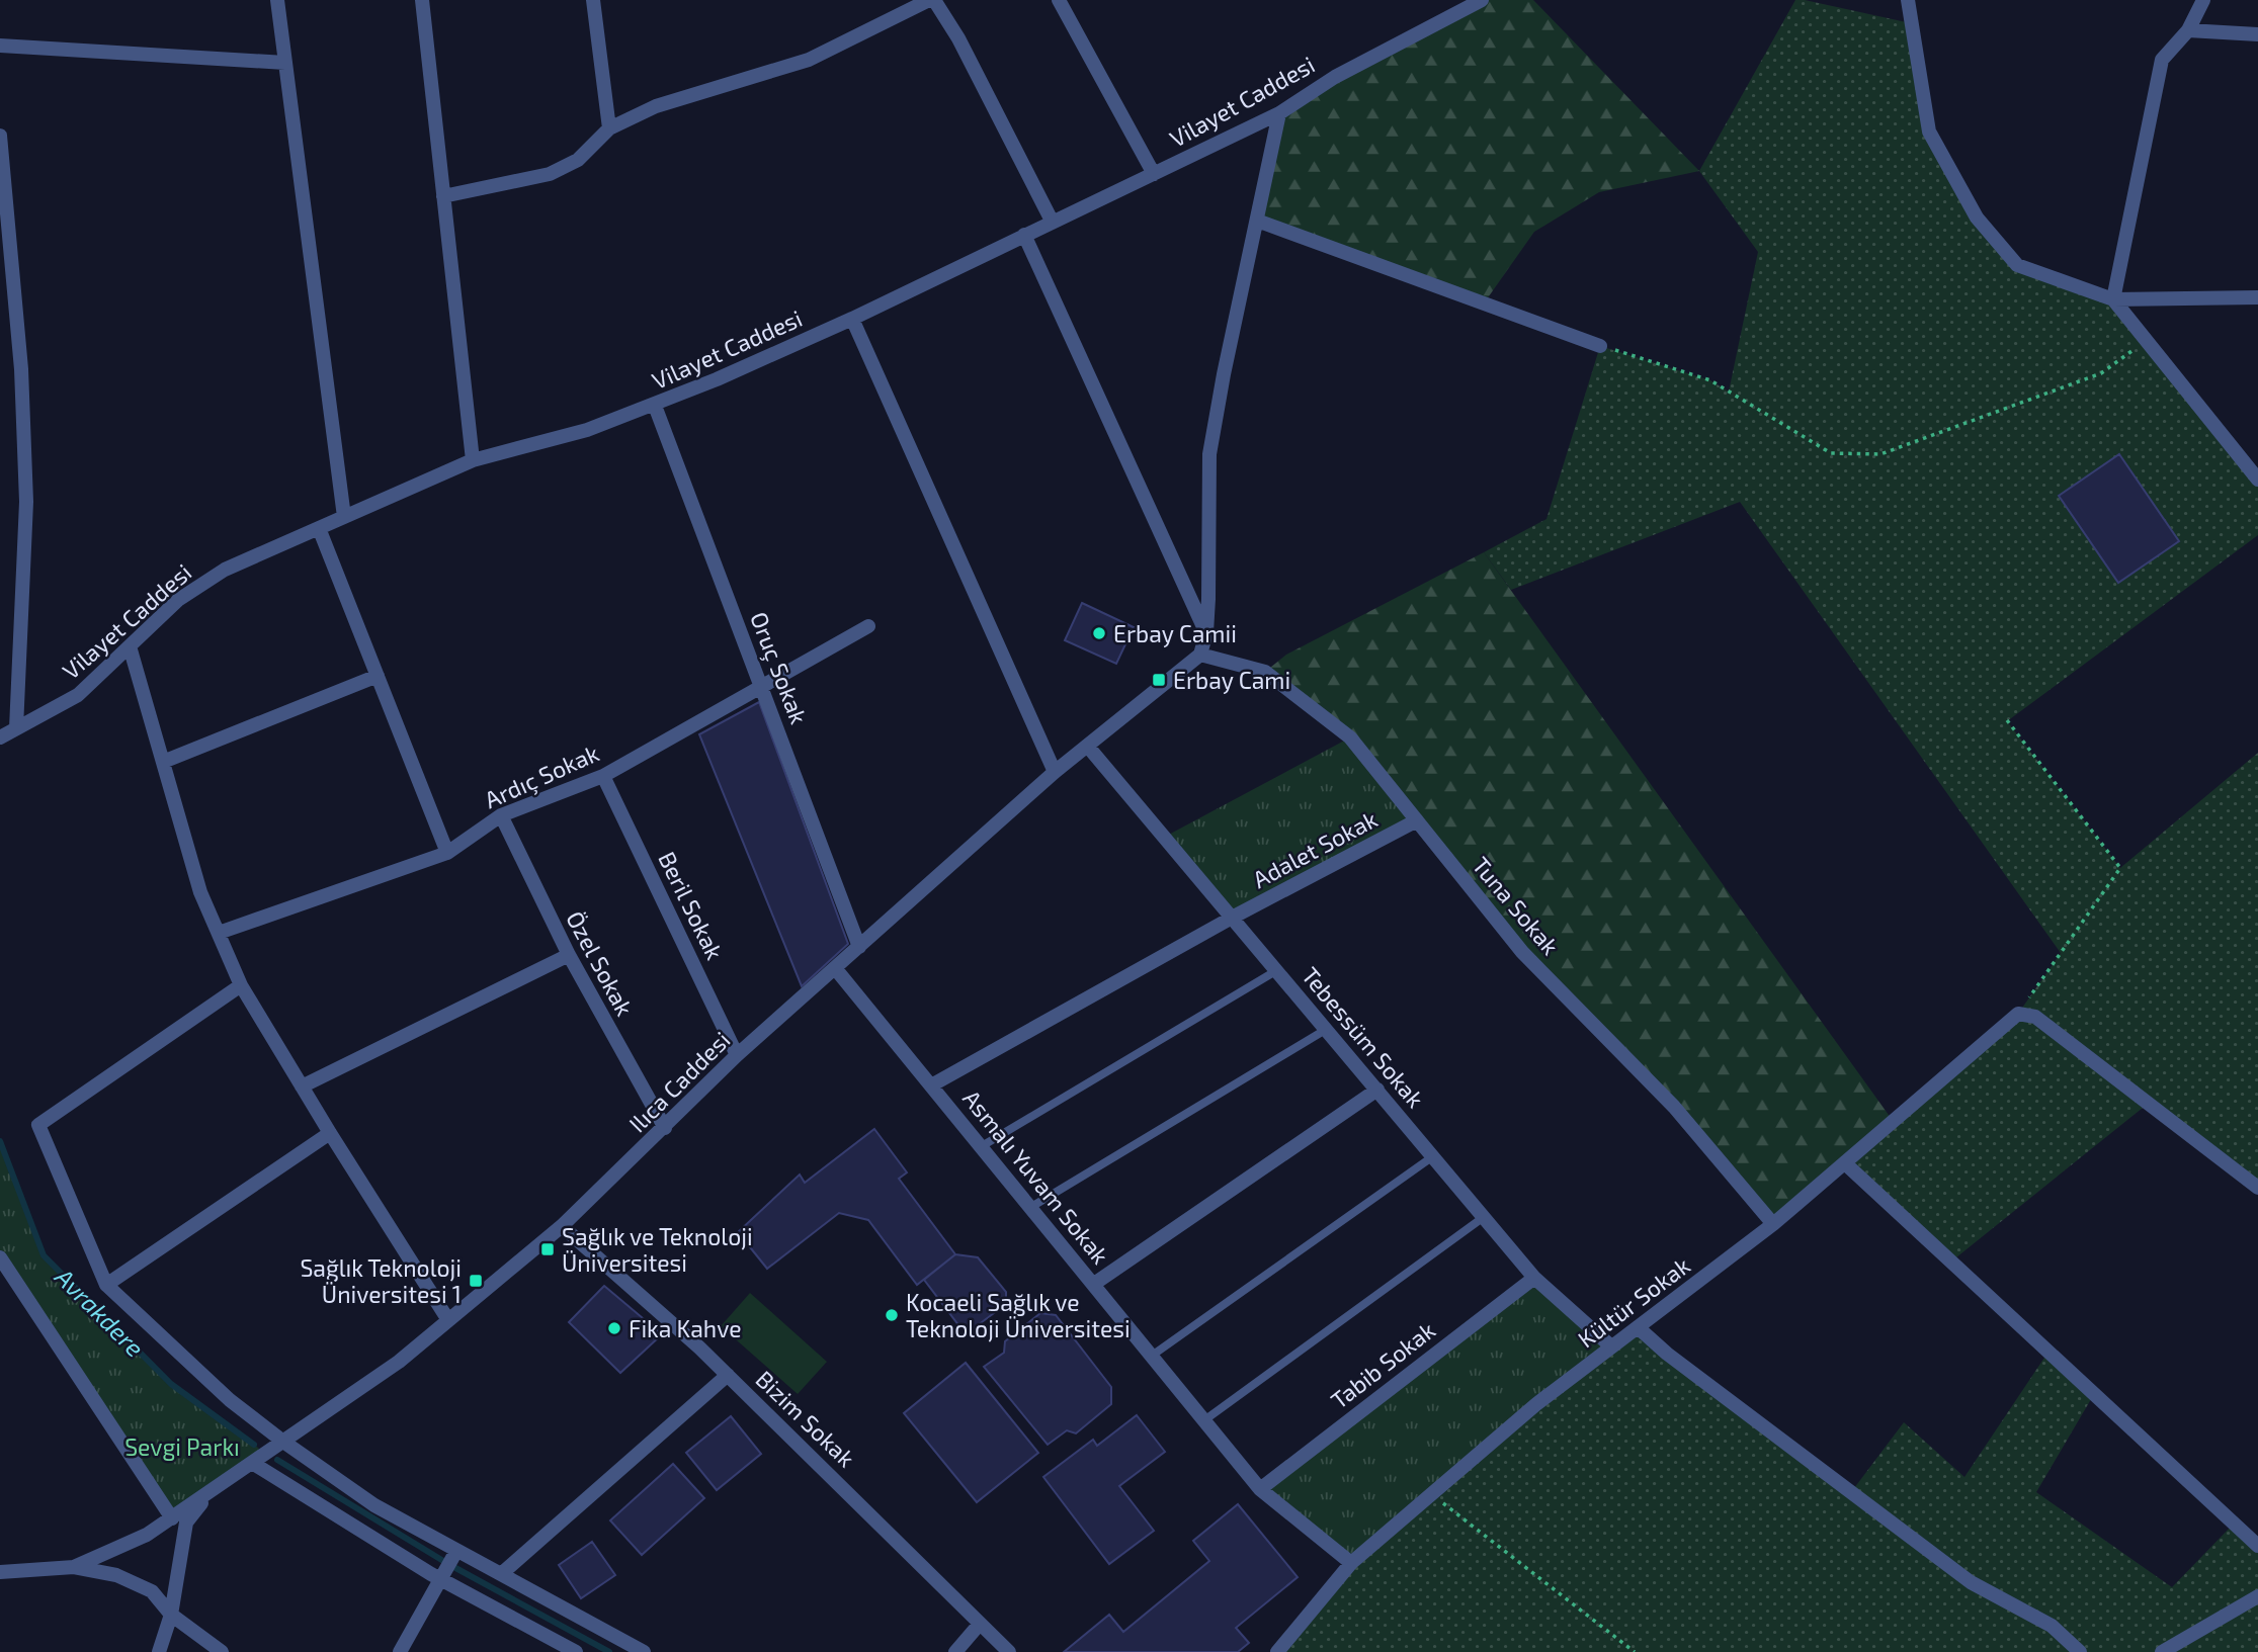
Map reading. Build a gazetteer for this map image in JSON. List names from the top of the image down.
{
  "streets": {
    "street": [
      "Vilayet Caddesi",
      "Oruç Sokak",
      "Ardıç Sokak",
      "Adalet Sokak",
      "Beril Sokak",
      "Tuna Sokak",
      "Özel Sokak",
      "Tebessüm Sokak",
      "Ilıca Caddesi",
      "Asmalı Yuvam Sokak",
      "Kültür Sokak",
      "Tabib Sokak",
      "Bizim Sokak"
    ]
  },
  "crossings": [
    ["Vilayet Caddesi", "Oruç Sokak"],
    ["Oruç Sokak", "Ardıç Sokak"],
    ["Oruç Sokak", "Ilıca Caddesi"],
    ["Ardıç Sokak", "Beril Sokak"],
    ["Ardıç Sokak", "Özel Sokak"],
    ["Adalet Sokak", "Tuna Sokak"],
    ["Adalet Sokak", "Tebessüm Sokak"],
    ["Adalet Sokak", "Asmalı Yuvam Sokak"],
    ["Beril Sokak", "Ilıca Caddesi"],
    ["Tuna Sokak", "Ilıca Caddesi"],
    ["Tuna Sokak", "Kültür Sokak"],
    ["Özel Sokak", "Ilıca Caddesi"],
    ["Tebessüm Sokak", "Ilıca Caddesi"],
    ["Tebessüm Sokak", "Kültür Sokak"],
    ["Tebessüm Sokak", "Tabib Sokak"],
    ["Ilıca Caddesi", "Asmalı Yuvam Sokak"],
    ["Ilıca Caddesi", "Bizim Sokak"],
    ["Asmalı Yuvam Sokak", "Kültür Sokak"],
    ["Asmalı Yuvam Sokak", "Tabib Sokak"]
  ],
  "water": ["Avrakdere"],
  "parks": ["Sevgi Parkı"],
  "places": {
    "other": ["Erbay Camii", "Kocaeli Sağlık ve Teknoloji Üniversitesi", "Fika Kahve"],
    "transit": ["Erbay Cami", "Sağlık ve Teknoloji Üniversitesi", "Sağlık Teknoloji Üniversitesi 1"]
  }
}
